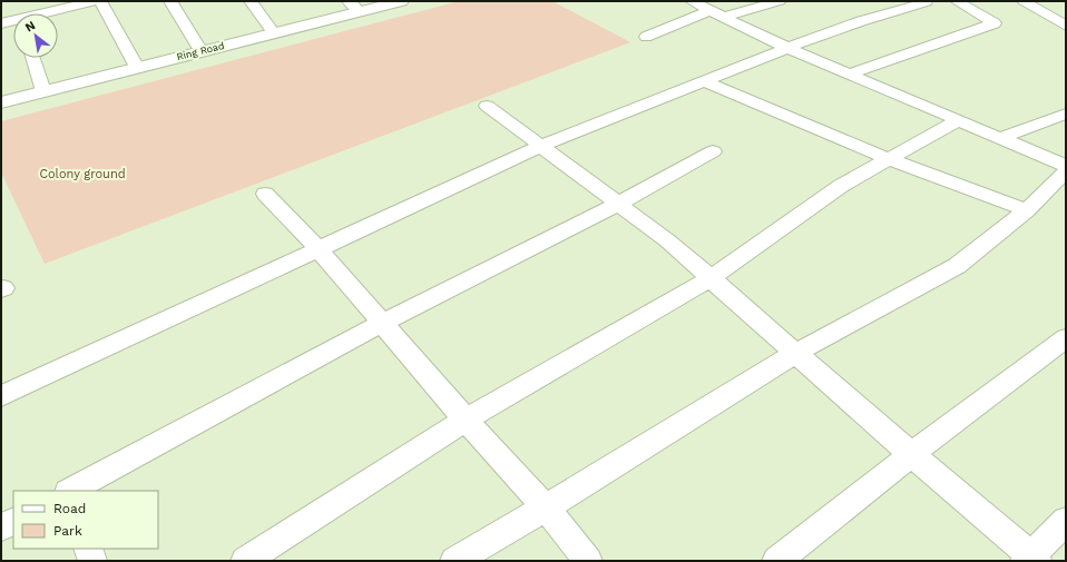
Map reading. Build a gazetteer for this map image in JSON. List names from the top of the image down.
{
  "streets": {
    "highway": ["Ring Road"]
  },
  "parks": ["Colony ground"],
  "legend": ["Road", "Park"],
  "north": "top left"
}
